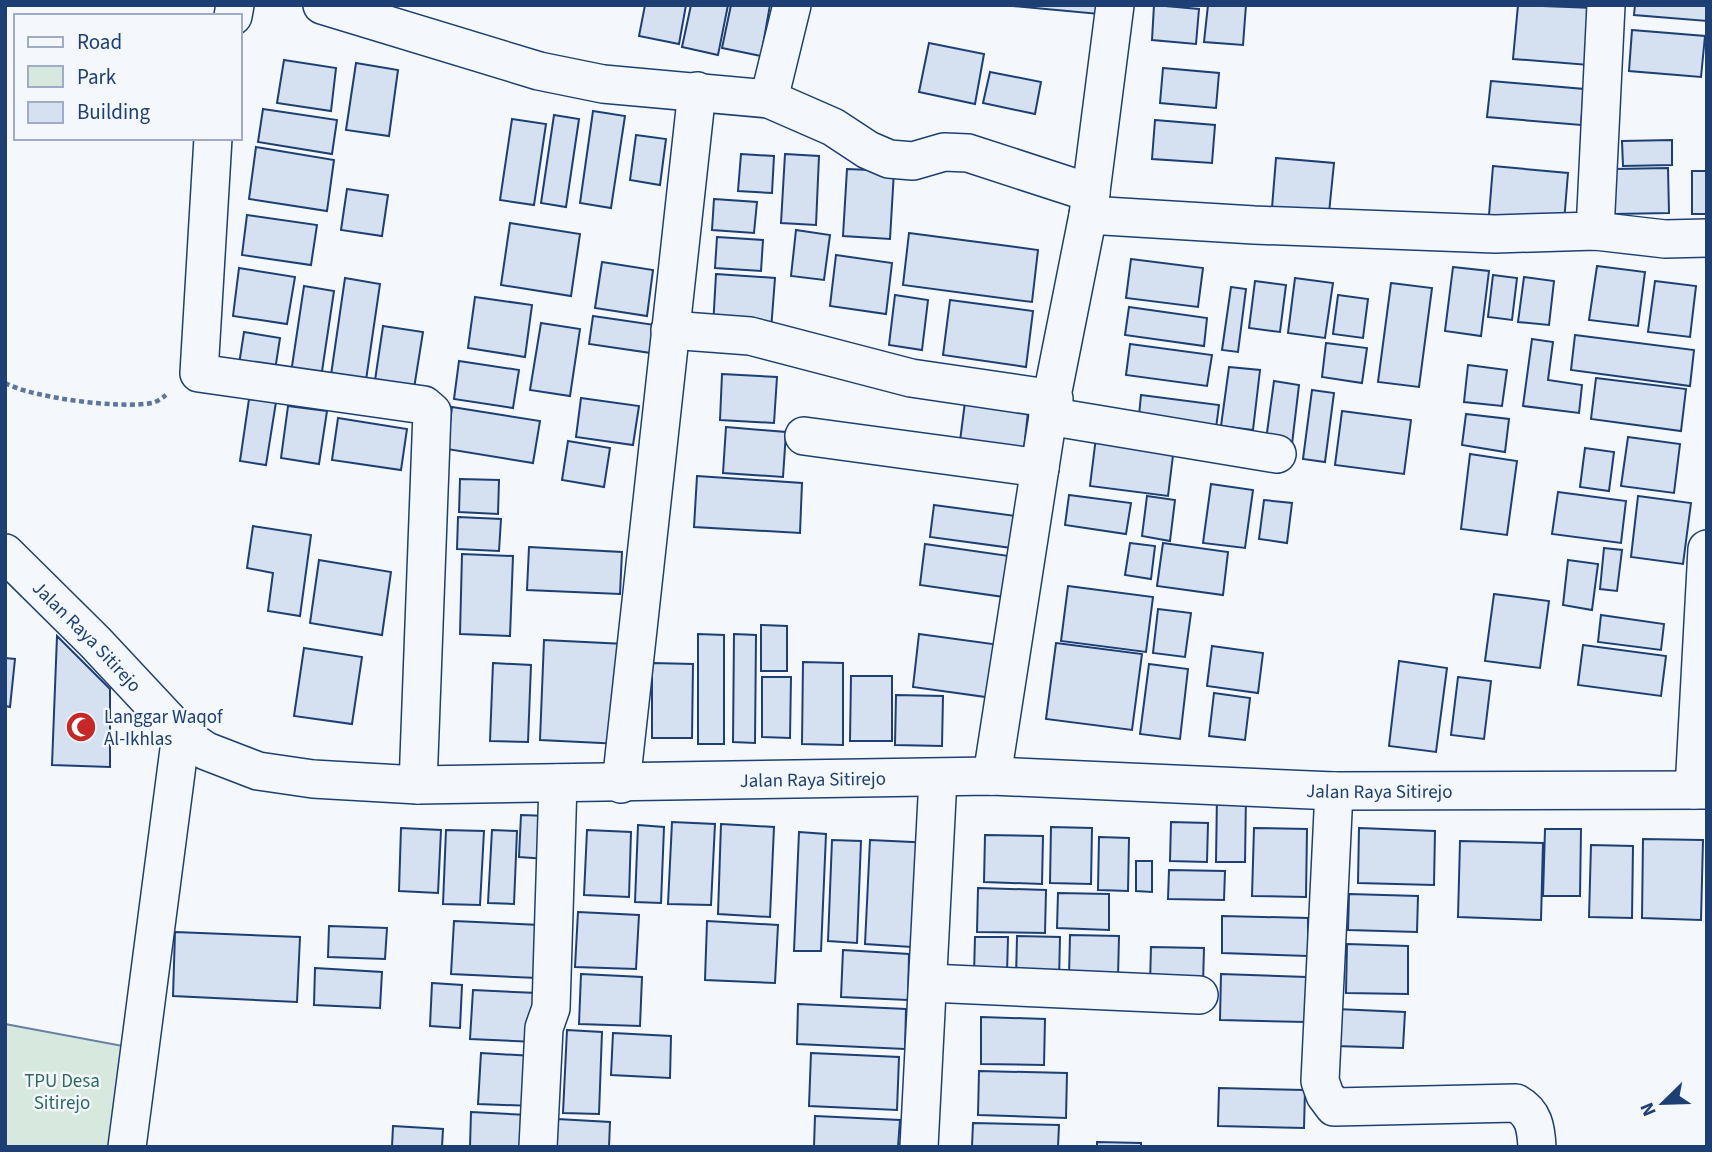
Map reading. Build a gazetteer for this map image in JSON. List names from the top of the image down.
{
  "streets": {
    "street": ["Jalan Raya Sitirejo"]
  },
  "parks": ["TPU Desa Sitirejo"],
  "places": {
    "mosque": ["Langgar Waqof Al-Ikhlas"]
  },
  "legend": ["Road", "Park", "Building"],
  "north": "bottom left"
}
